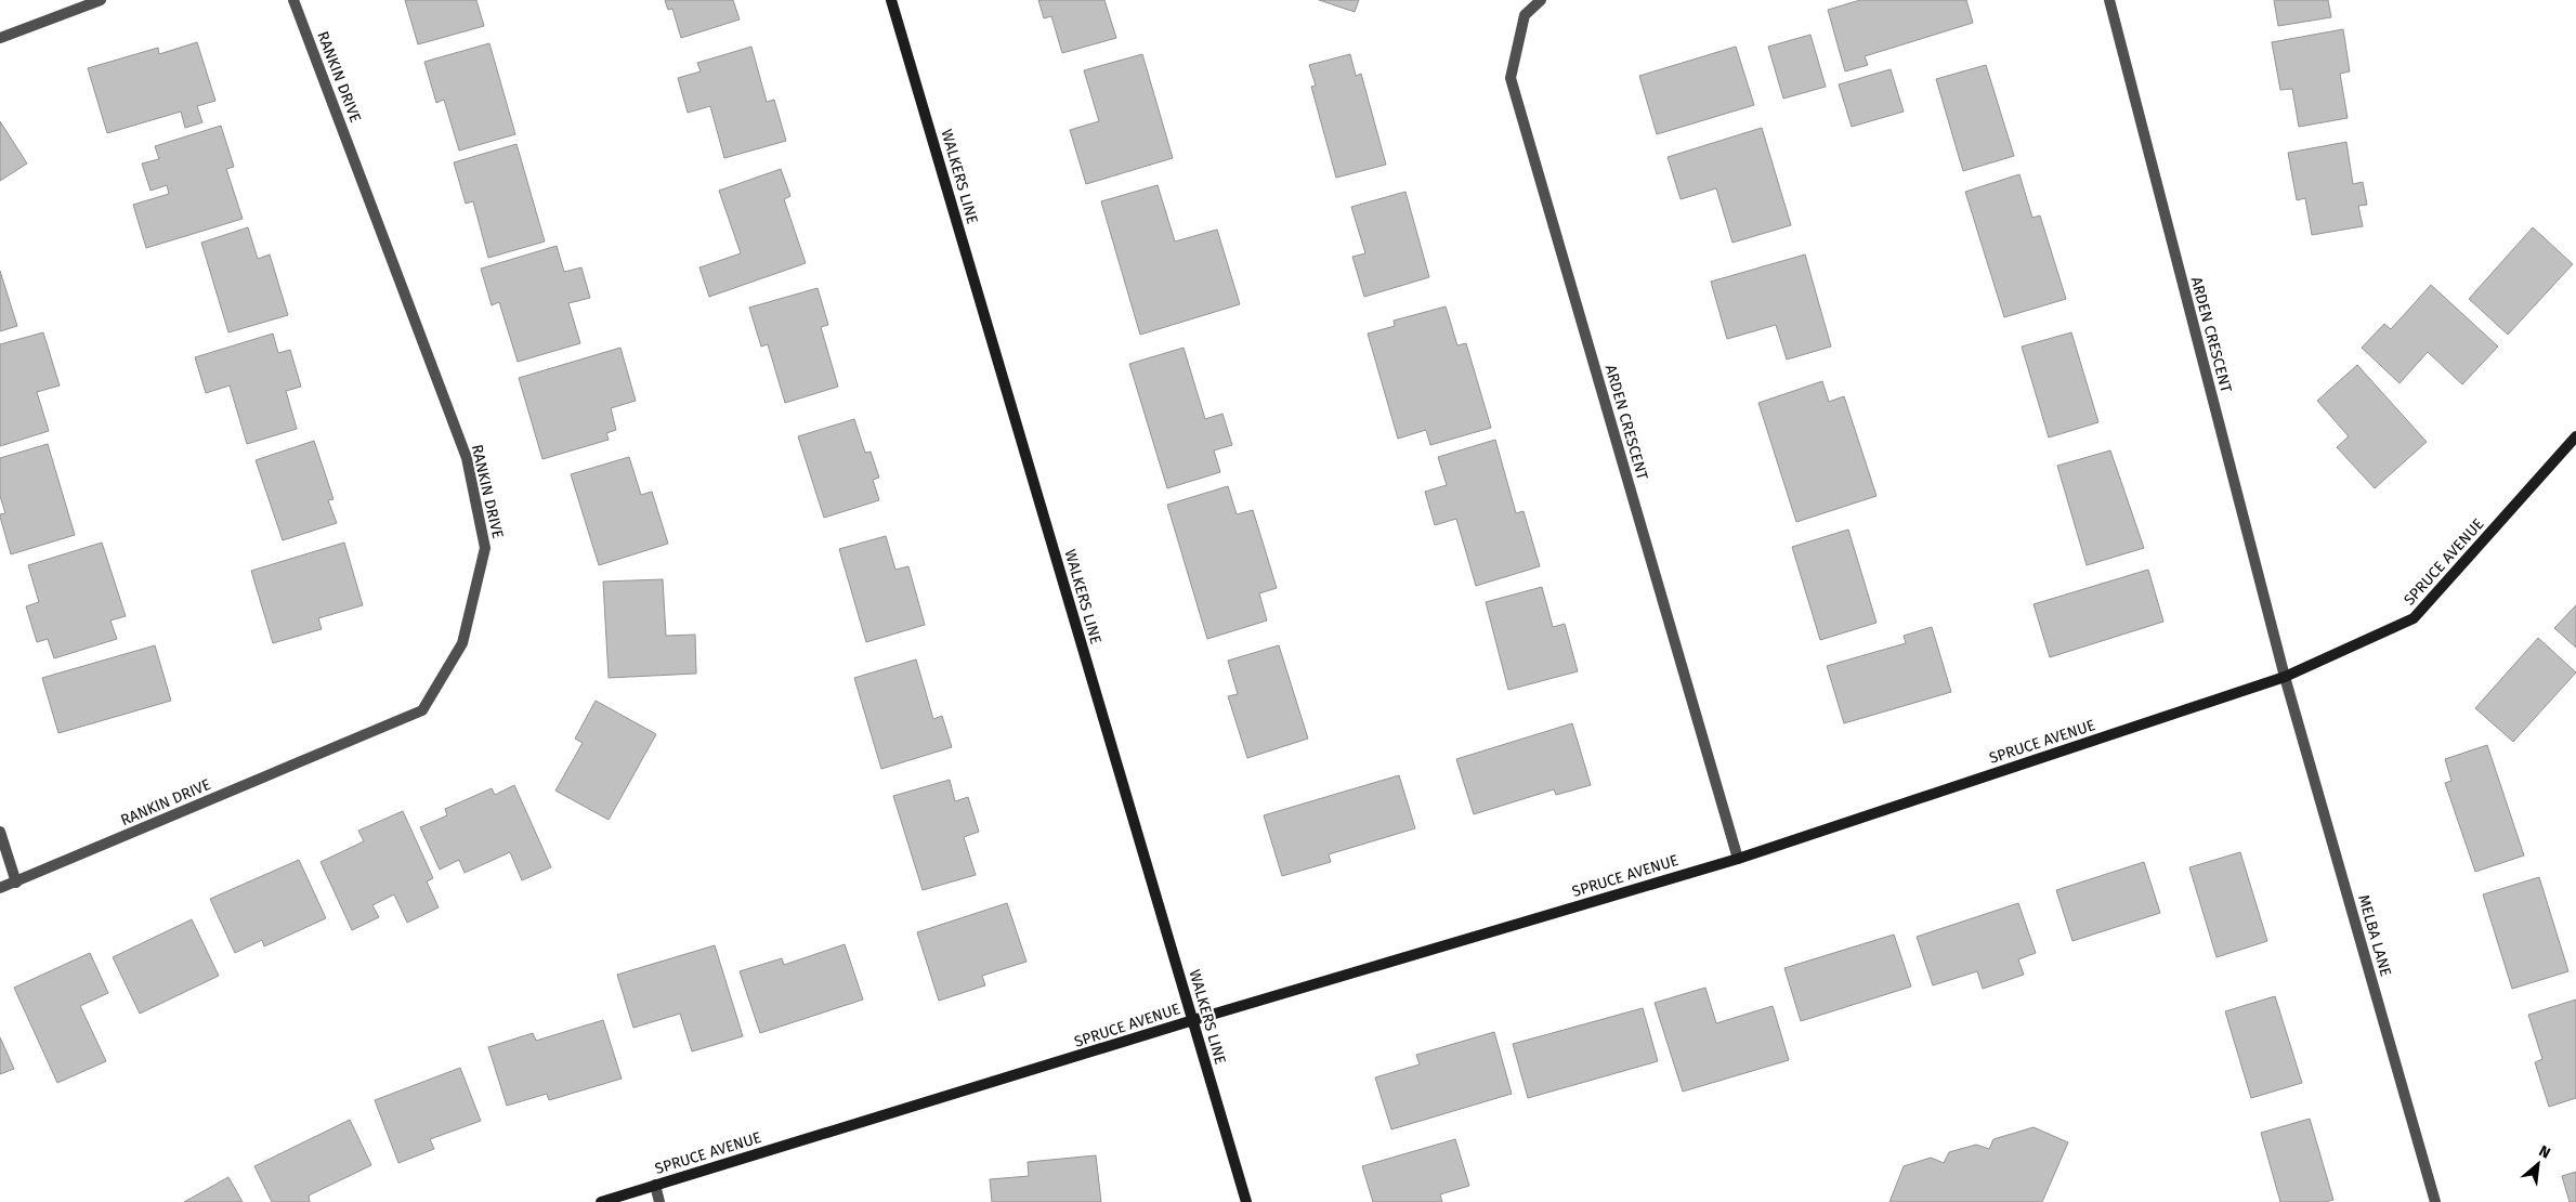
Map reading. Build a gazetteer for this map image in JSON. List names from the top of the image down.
{
  "streets": {
    "street": [
      "RANKIN DRIVE",
      "WALKERS LINE",
      "ARDEN CRESCENT",
      "SPRUCE AVENUE",
      "MELBA LANE"
    ]
  },
  "crossings": [
    ["WALKERS LINE", "SPRUCE AVENUE"],
    ["ARDEN CRESCENT", "SPRUCE AVENUE"],
    ["ARDEN CRESCENT", "MELBA LANE"],
    ["SPRUCE AVENUE", "MELBA LANE"]
  ],
  "north": "top right"
}
